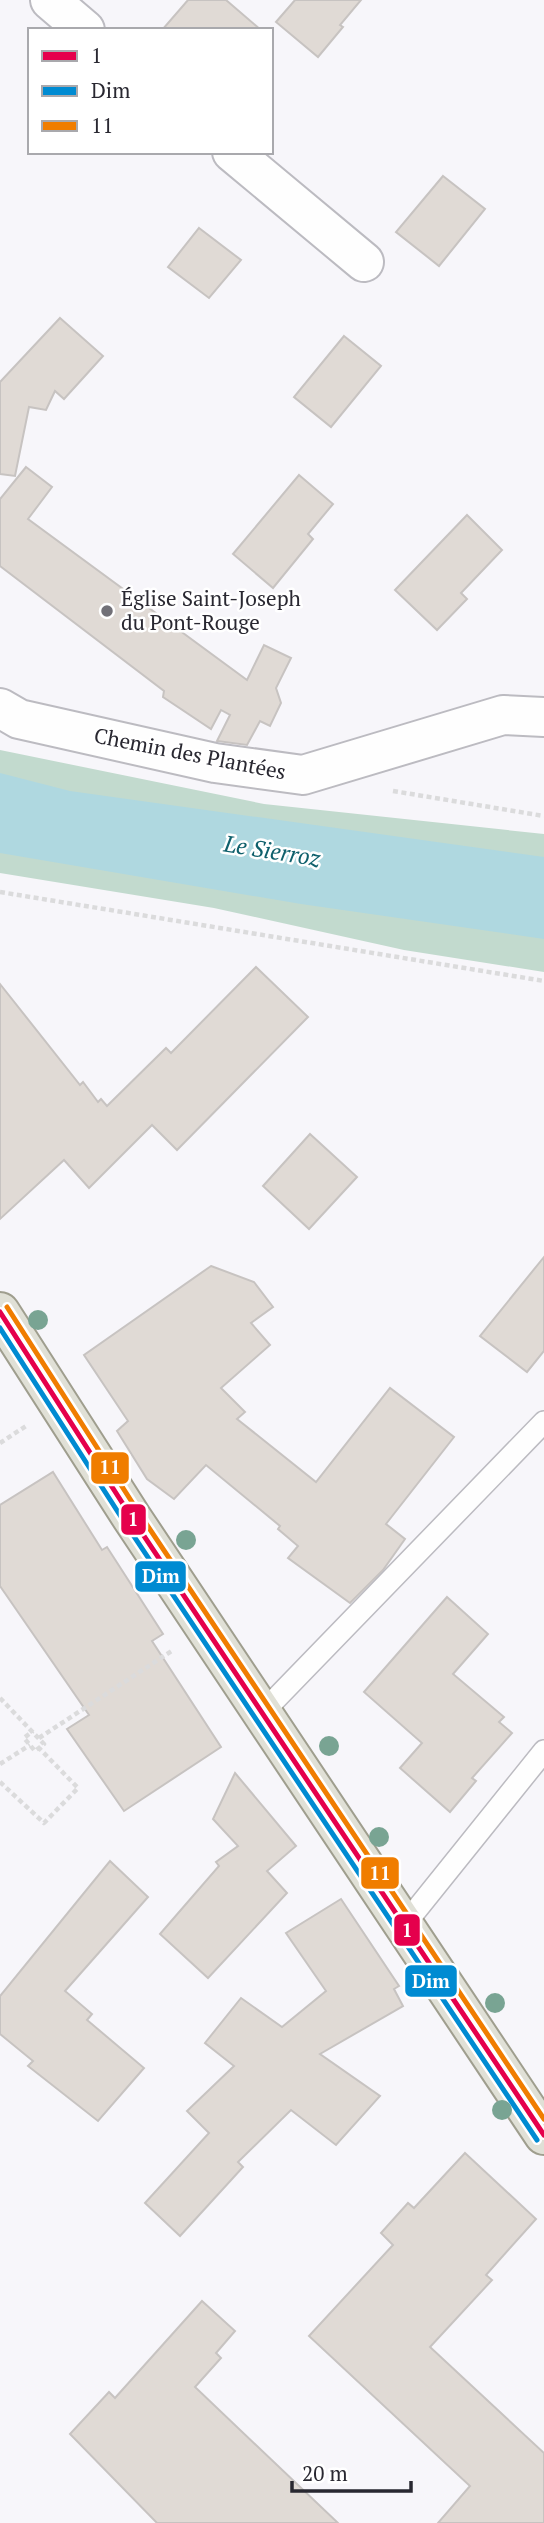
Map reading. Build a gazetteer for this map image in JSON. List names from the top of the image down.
{
  "streets": {
    "street": ["Chemin des Plantées"]
  },
  "water": ["Le Sierroz"],
  "places": ["Église Saint-Joseph du Pont-Rouge"],
  "lines": ["transit line 11", "transit line 1", "transit line Dim"],
  "legend": ["1", "Dim", "11"],
  "scale_bar": "20 m"
}
